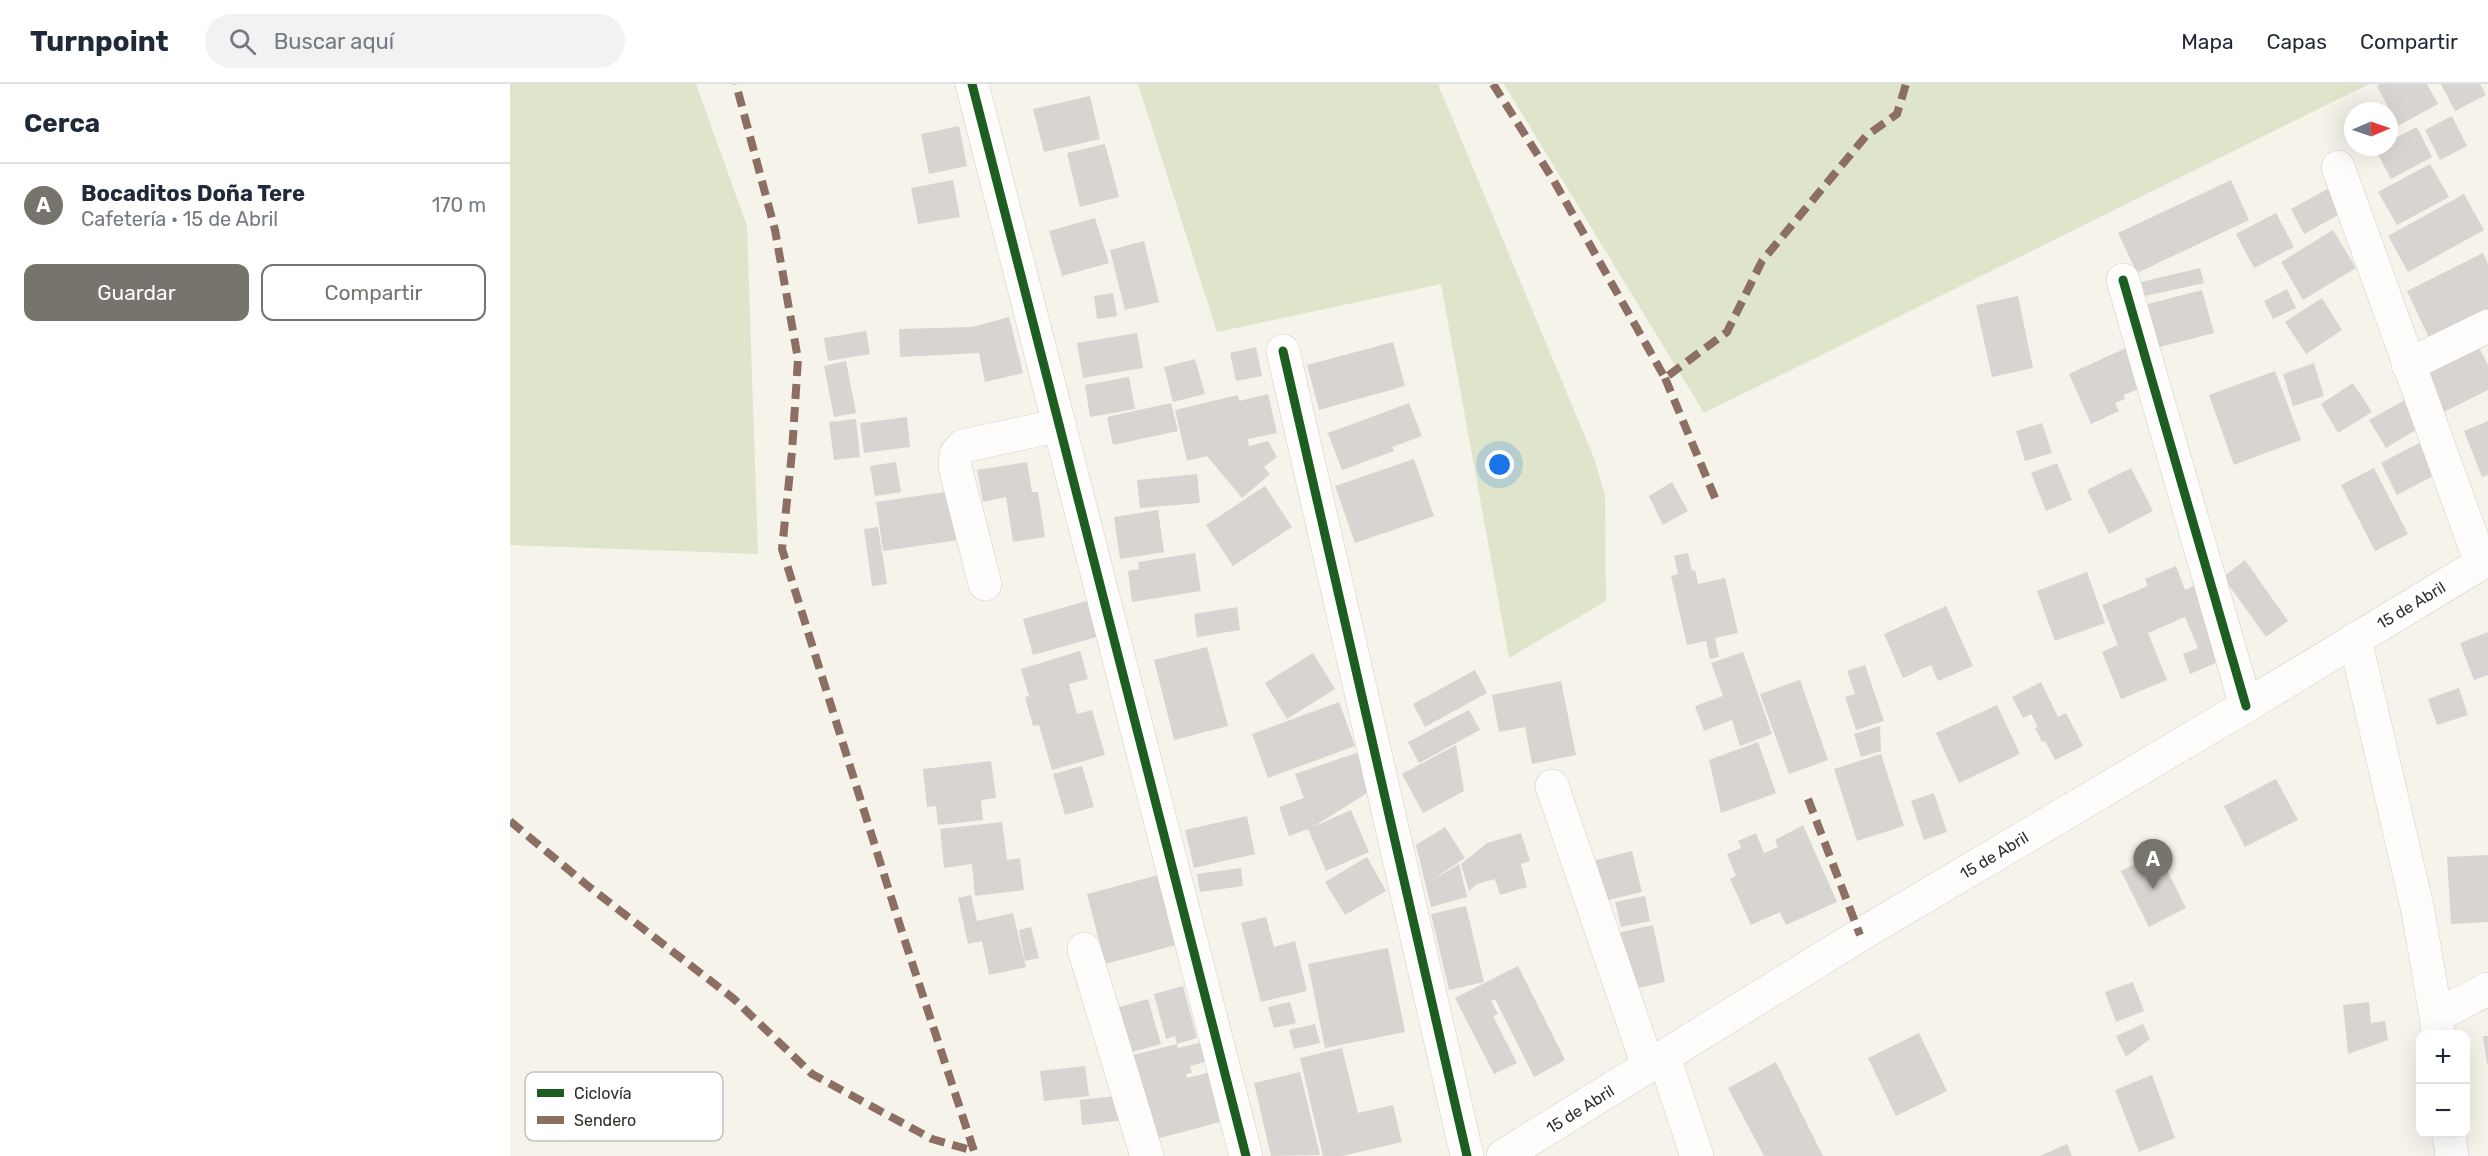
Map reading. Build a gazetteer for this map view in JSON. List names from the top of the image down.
{
  "streets": {
    "street": ["15 de Abril"]
  },
  "legend": ["Ciclovía", "Sendero"],
  "north": "right",
  "page": {
    "header": "Turnpoint",
    "search": "Buscar aquí",
    "nav": ["Mapa", "Capas", "Compartir"],
    "heading": "Cerca",
    "list": [
      {
        "mark": "A",
        "name": "Bocaditos Doña Tere",
        "note": "Cafetería · 15 de Abril",
        "value": "170 m"
      }
    ],
    "buttons": ["Guardar", "Compartir"],
    "pins": "A",
    "map_buttons": ["+", "−"]
  }
}
